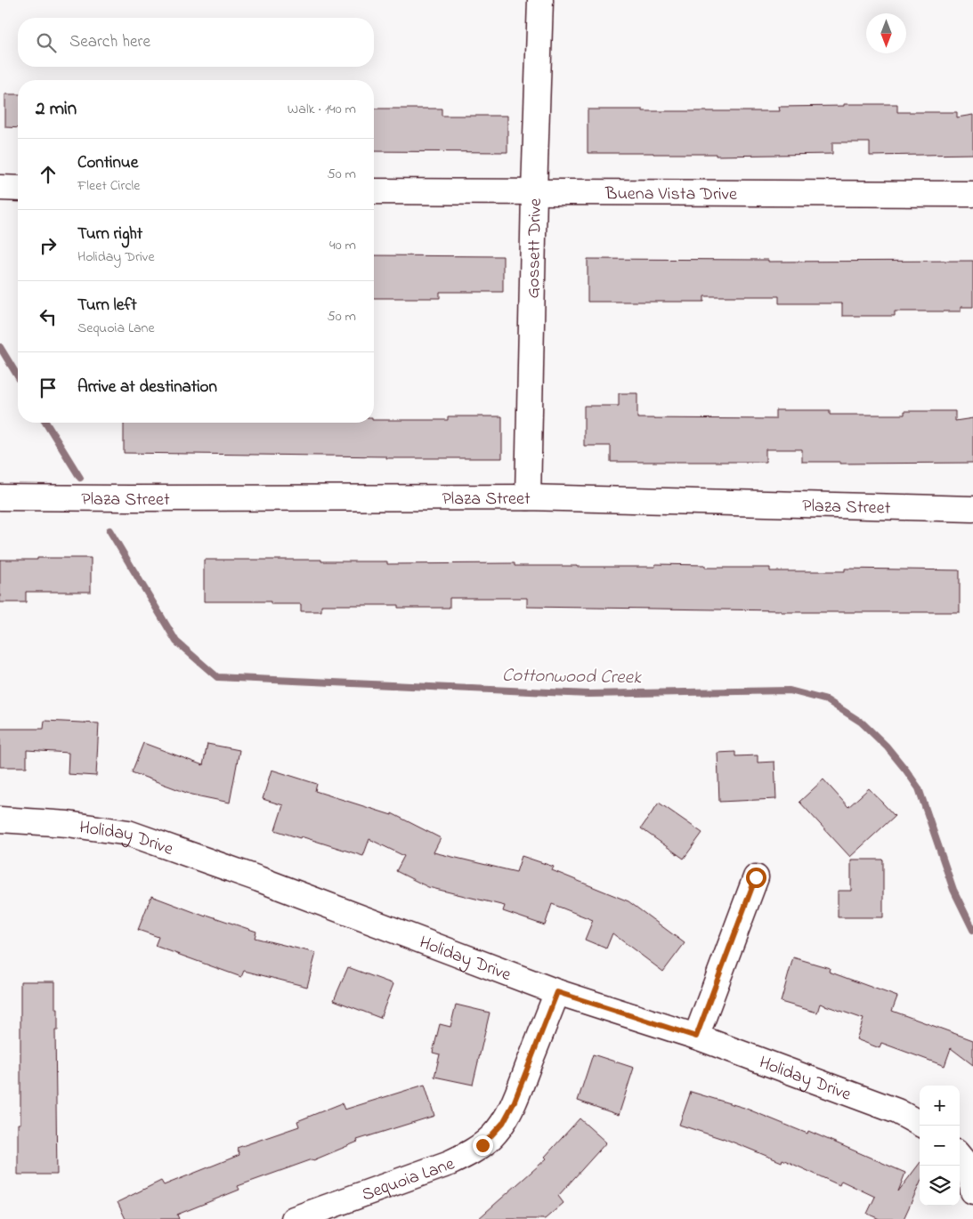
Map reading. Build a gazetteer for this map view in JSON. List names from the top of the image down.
{
  "streets": {
    "street": [
      "Buena Vista Drive",
      "Gossett Drive",
      "Plaza Street",
      "Holiday Drive",
      "Sequoia Lane"
    ]
  },
  "crossings": [
    ["Buena Vista Drive", "Gossett Drive"],
    ["Gossett Drive", "Plaza Street"],
    ["Holiday Drive", "Sequoia Lane"]
  ],
  "water": ["Cottonwood Creek"],
  "north": "bottom",
  "page": {
    "search": "Search here",
    "heading": ["2 min", "Walk · 140 m"],
    "list": [
      ["Continue", "Fleet Circle", "50 m"],
      ["Turn right", "Holiday Drive", "40 m"],
      ["Turn left", "Sequoia Lane", "50 m"],
      "Arrive at destination"
    ],
    "map_buttons": ["+", "−"]
  }
}
